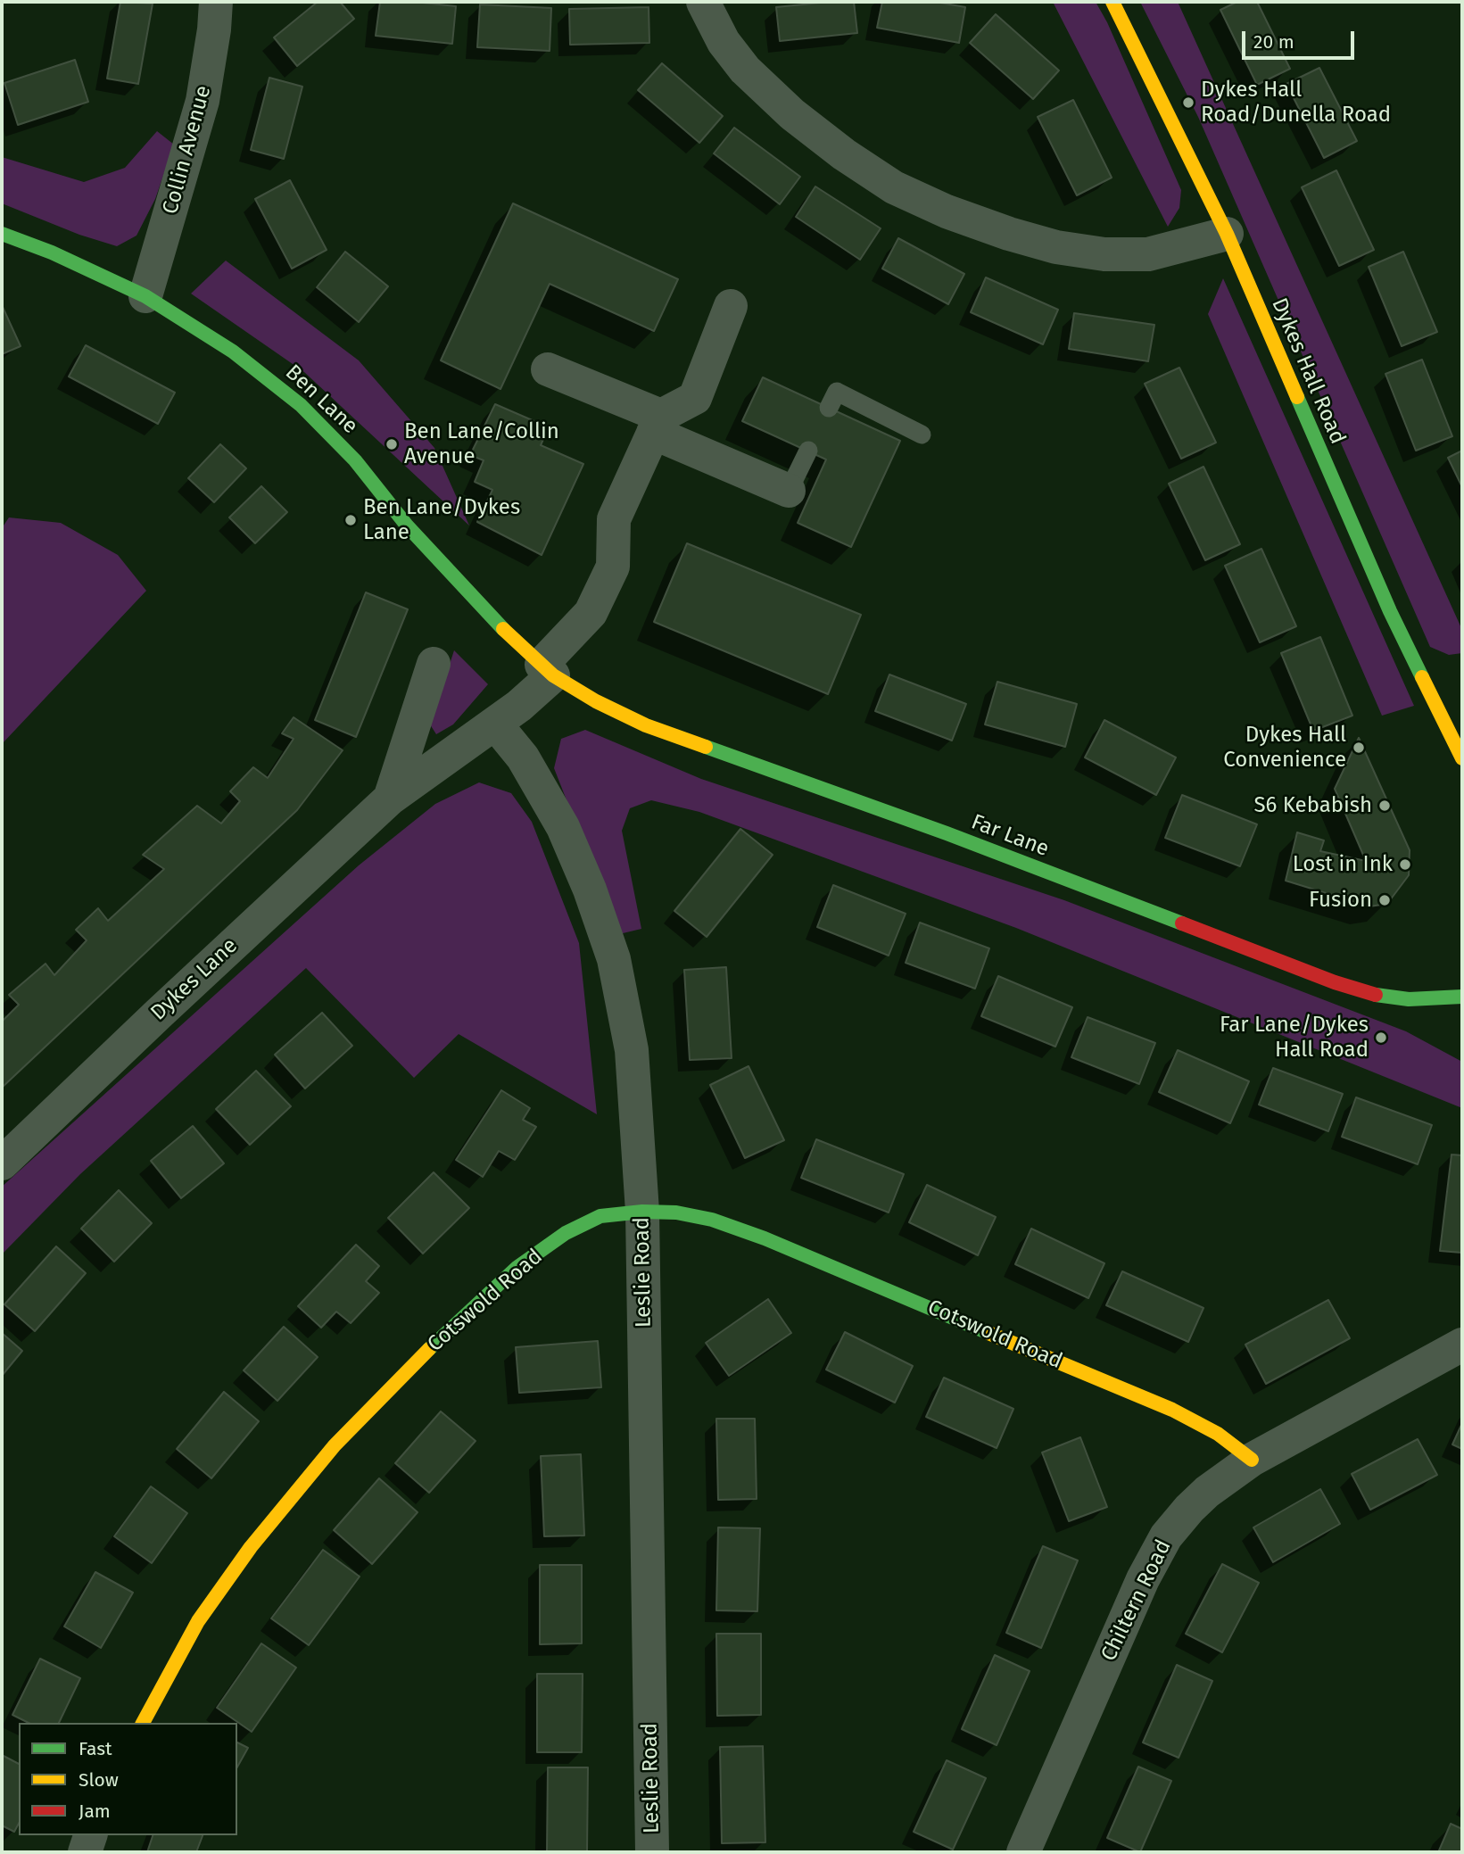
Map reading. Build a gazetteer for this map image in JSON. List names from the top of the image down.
{
  "streets": {
    "street": [
      "Collin Avenue",
      "Dykes Hall Road",
      "Ben Lane",
      "Far Lane",
      "Dykes Lane",
      "Leslie Road",
      "Cotswold Road",
      "Chiltern Road"
    ]
  },
  "crossings": [
    ["Collin Avenue", "Ben Lane"],
    ["Ben Lane", "Far Lane"],
    ["Ben Lane", "Dykes Lane"],
    ["Far Lane", "Dykes Lane"],
    ["Dykes Lane", "Leslie Road"],
    ["Leslie Road", "Cotswold Road"],
    ["Cotswold Road", "Chiltern Road"]
  ],
  "places": [
    "Dykes Hall Road/Dunella Road",
    "Ben Lane/Collin Avenue",
    "Ben Lane/Dykes Lane",
    "Dykes Hall Convenience",
    "S6 Kebabish",
    "Lost in Ink",
    "Fusion",
    "Far Lane/Dykes Hall Road"
  ],
  "legend": ["Fast", "Slow", "Jam"],
  "scale_bar": "20 m"
}
